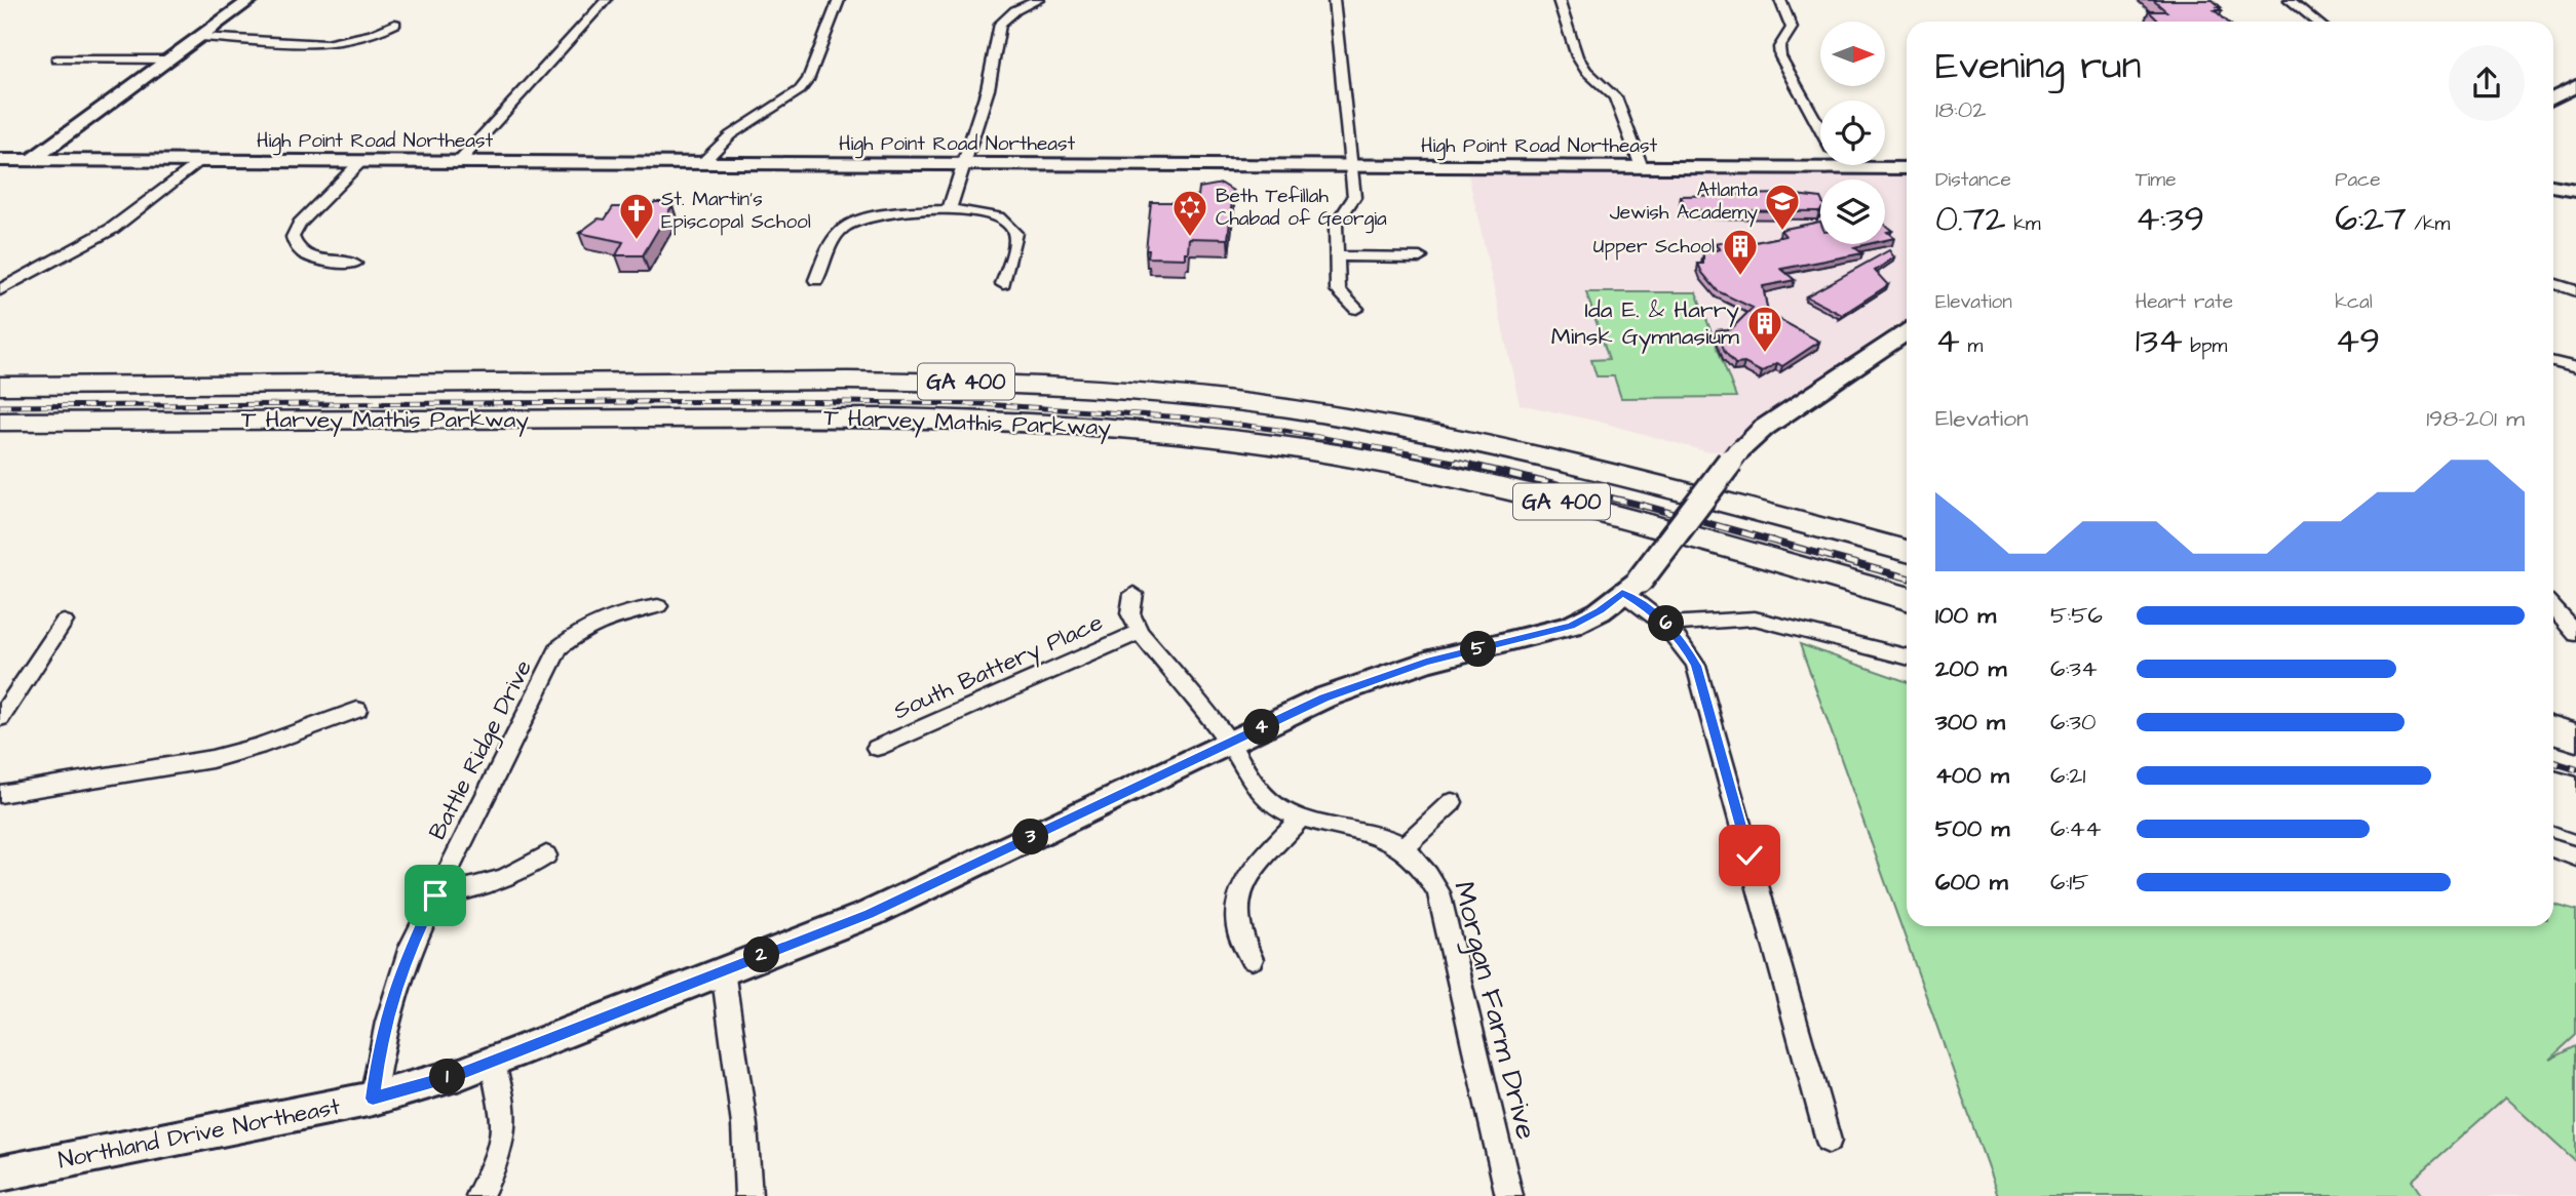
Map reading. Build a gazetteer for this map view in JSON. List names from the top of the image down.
{
  "streets": {
    "highway": ["GA 400", "T Harvey Mathis Parkway"],
    "street": [
      "High Point Road Northeast",
      "South Battery Place",
      "Battle Ridge Drive",
      "Morgan Farm Drive",
      "Northland Drive Northeast"
    ]
  },
  "crossings": [
    ["South Battery Place", "Morgan Farm Drive"],
    ["Battle Ridge Drive", "Northland Drive Northeast"],
    ["Morgan Farm Drive", "Northland Drive Northeast"]
  ],
  "places": {
    "school or university": ["Atlanta Jewish Academy"],
    "synagogue": ["Beth Tefillah Chabad of Georgia"],
    "church": ["St. Martin's Episcopal School"],
    "building": ["Upper School", "Ida E. & Harry Minsk Gymnasium"]
  },
  "north": "right",
  "page": {
    "heading": ["Evening run", "18:02"],
    "stats": [
      ["Distance", "0.72 km"],
      ["Time", "4:39"],
      ["Pace", "6:27 /km"],
      ["Elevation", "4 m"],
      ["Heart rate", "134 bpm"],
      ["kcal", "49"]
    ],
    "chart": ["Elevation", "198–201 m"],
    "list": [
      {
        "name": "100 m",
        "note": "5:56"
      },
      {
        "name": "200 m",
        "note": "6:34"
      },
      {
        "name": "300 m",
        "note": "6:30"
      },
      {
        "name": "400 m",
        "note": "6:21"
      },
      {
        "name": "500 m",
        "note": "6:44"
      },
      {
        "name": "600 m",
        "note": "6:15"
      }
    ],
    "pins": [
      "6",
      "5",
      "4",
      "3",
      "2",
      "1"
    ]
  }
}
